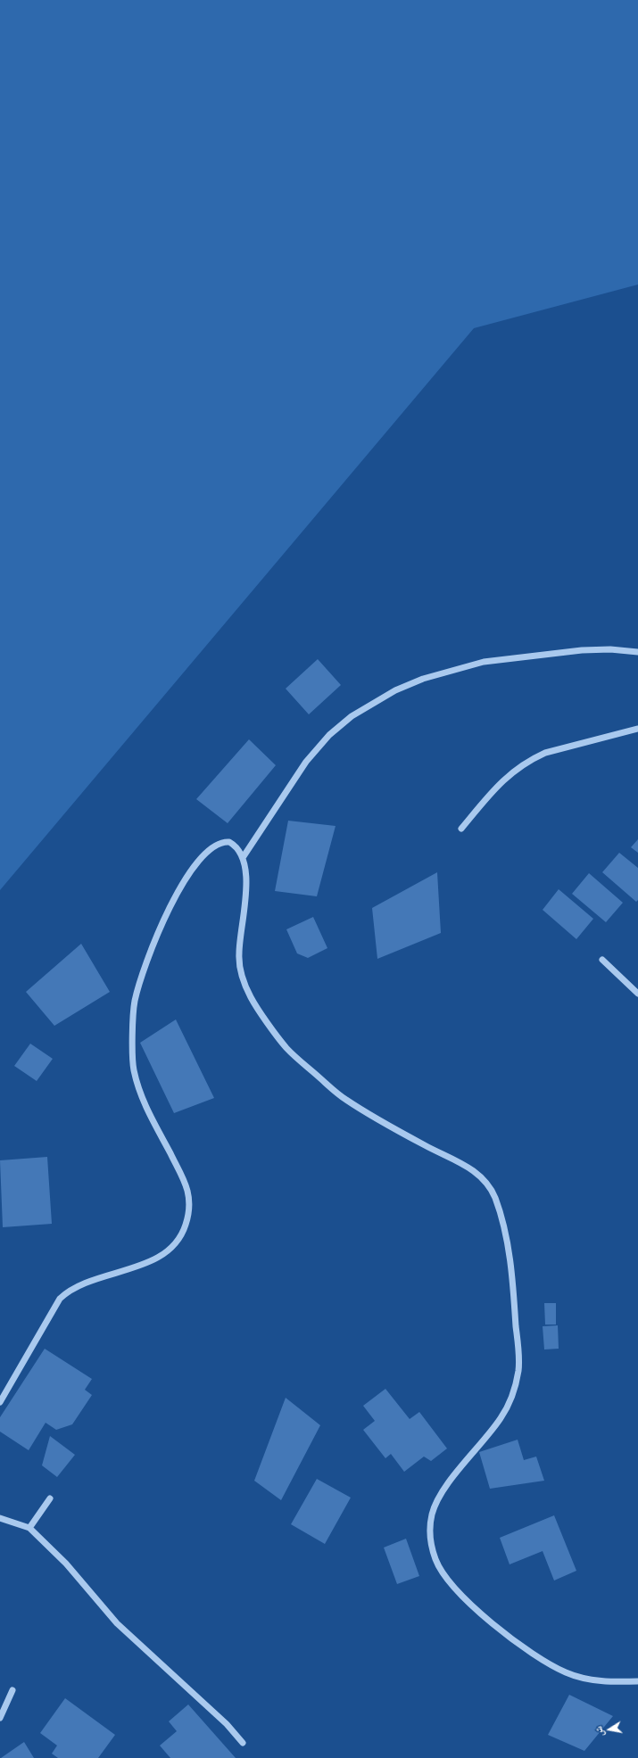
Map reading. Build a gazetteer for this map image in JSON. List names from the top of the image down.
{
  "north": "left"
}
